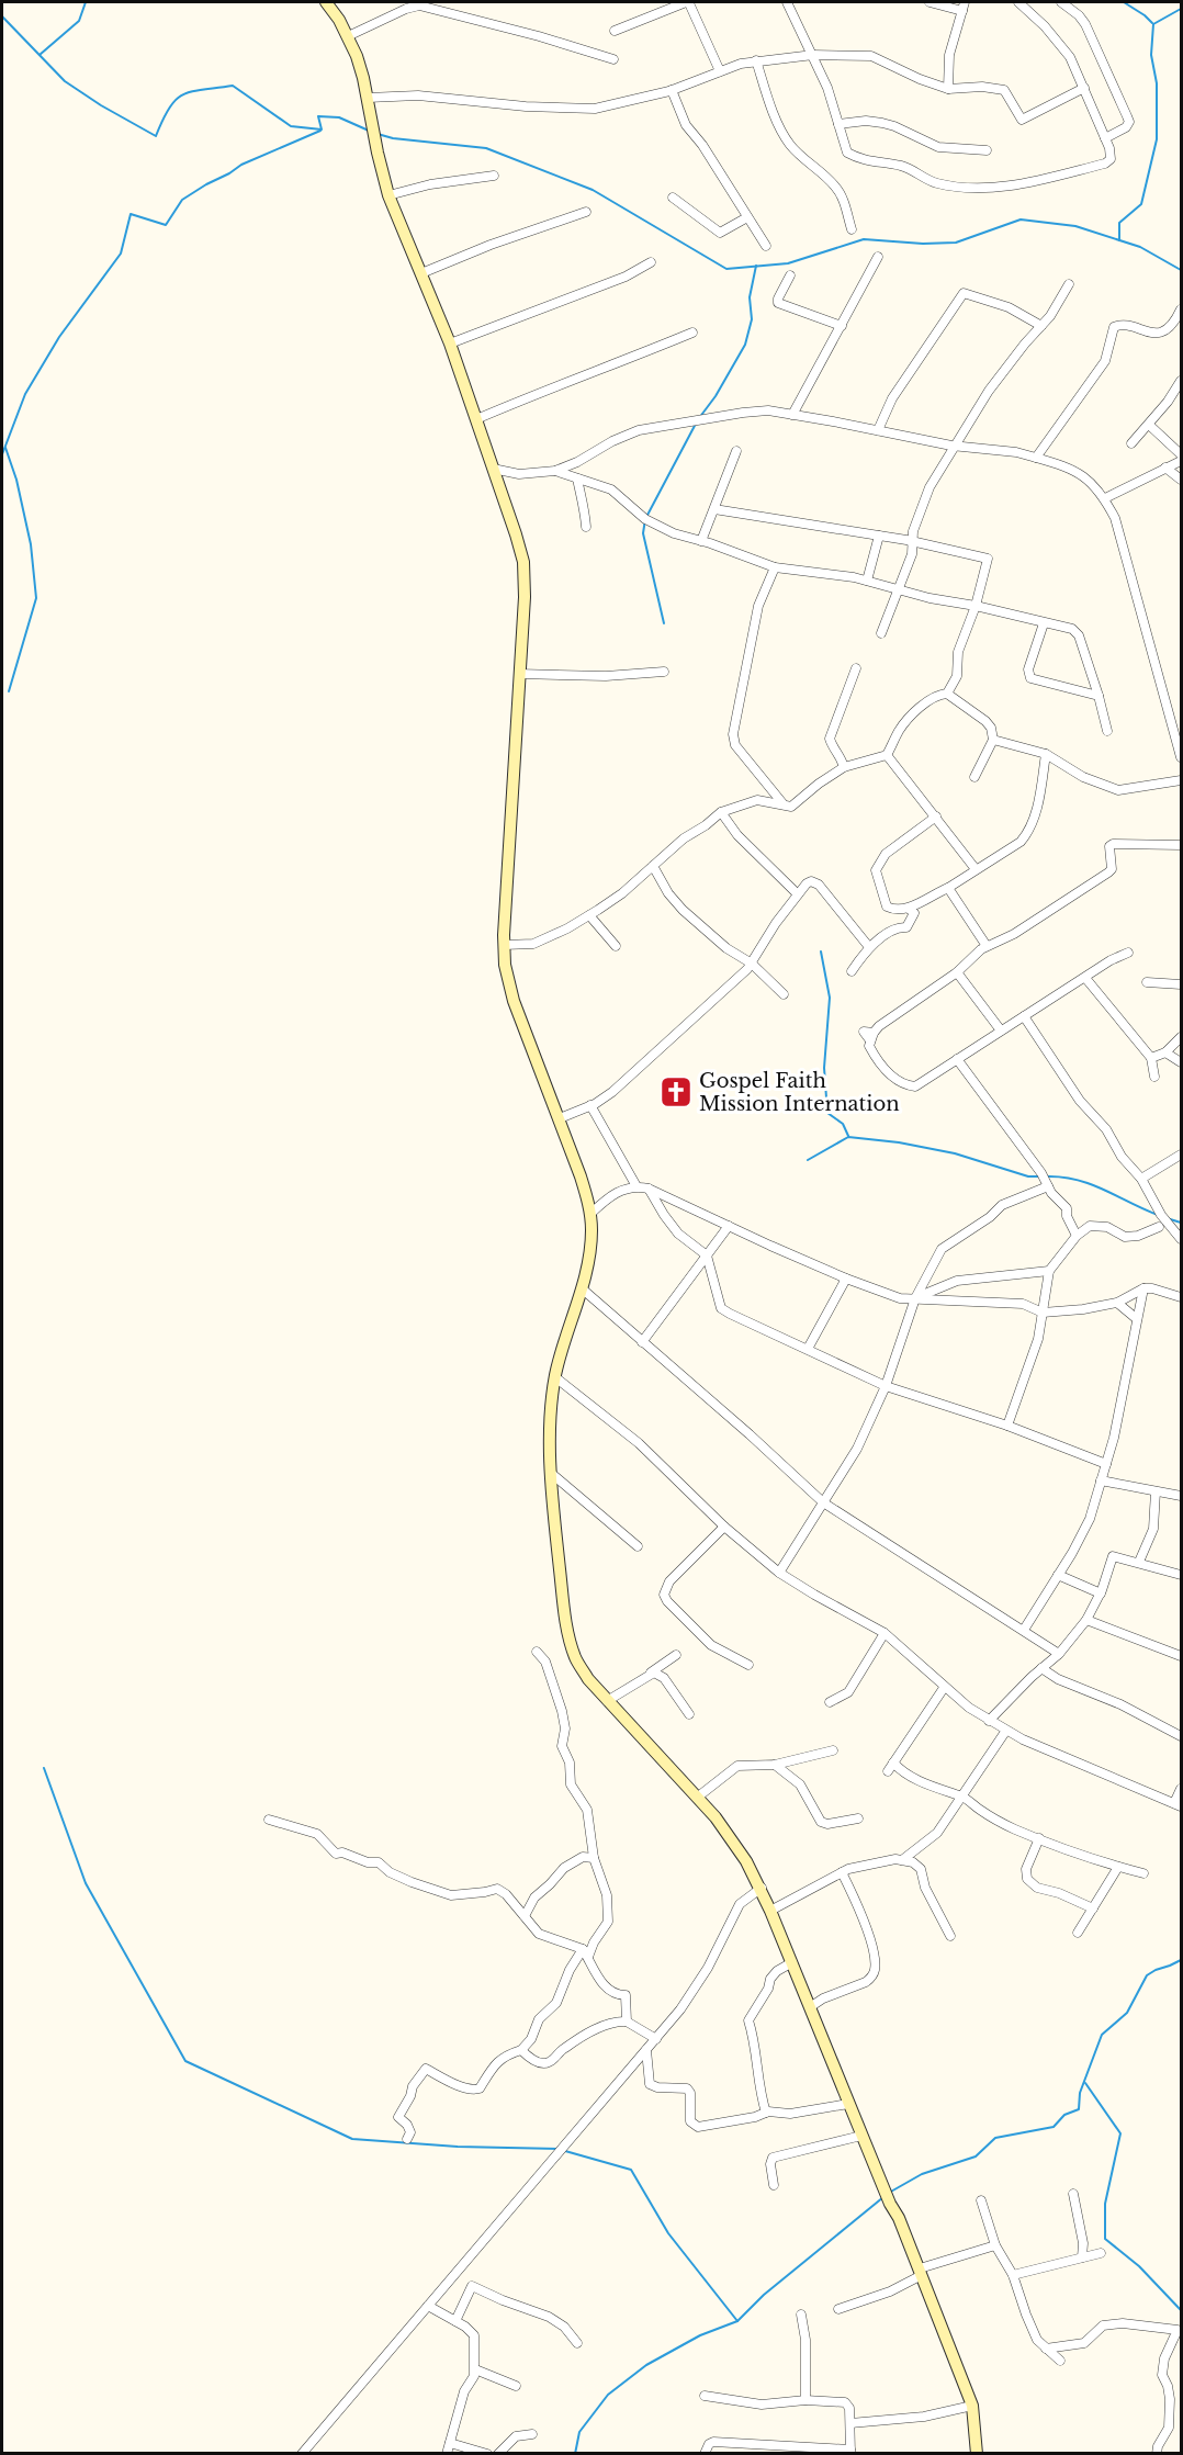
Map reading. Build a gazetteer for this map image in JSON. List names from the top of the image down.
{
  "places": {
    "church": ["Gospel Faith Mission Internation"]
  }
}
